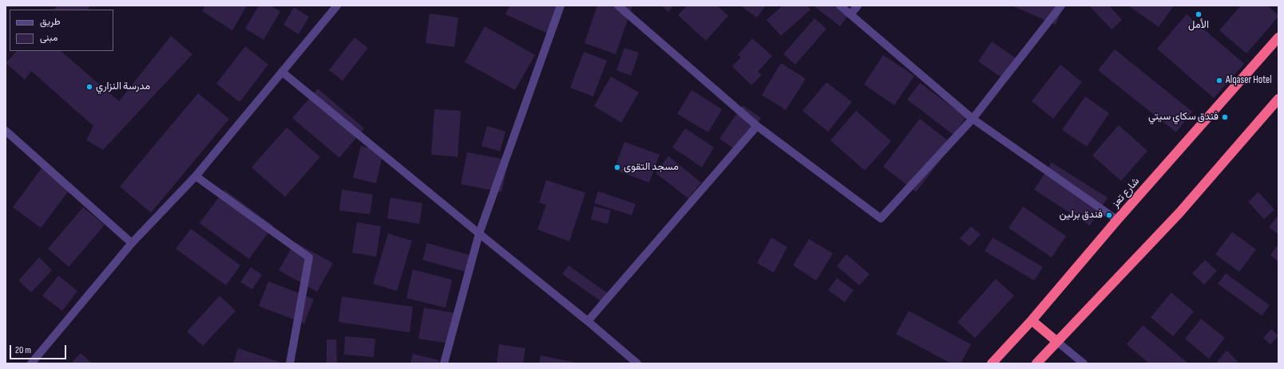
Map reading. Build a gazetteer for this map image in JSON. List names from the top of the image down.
{
  "streets": {
    "highway": ["شارع تعز"]
  },
  "places": [
    "الأمل",
    "Alqaser Hotel",
    "مدرسة النزاري",
    "فندق سكاي سيتي",
    "مسجد التقوى",
    "فندق برلين"
  ],
  "legend": ["طريق", "مبنى"],
  "scale_bar": "20 m"
}
